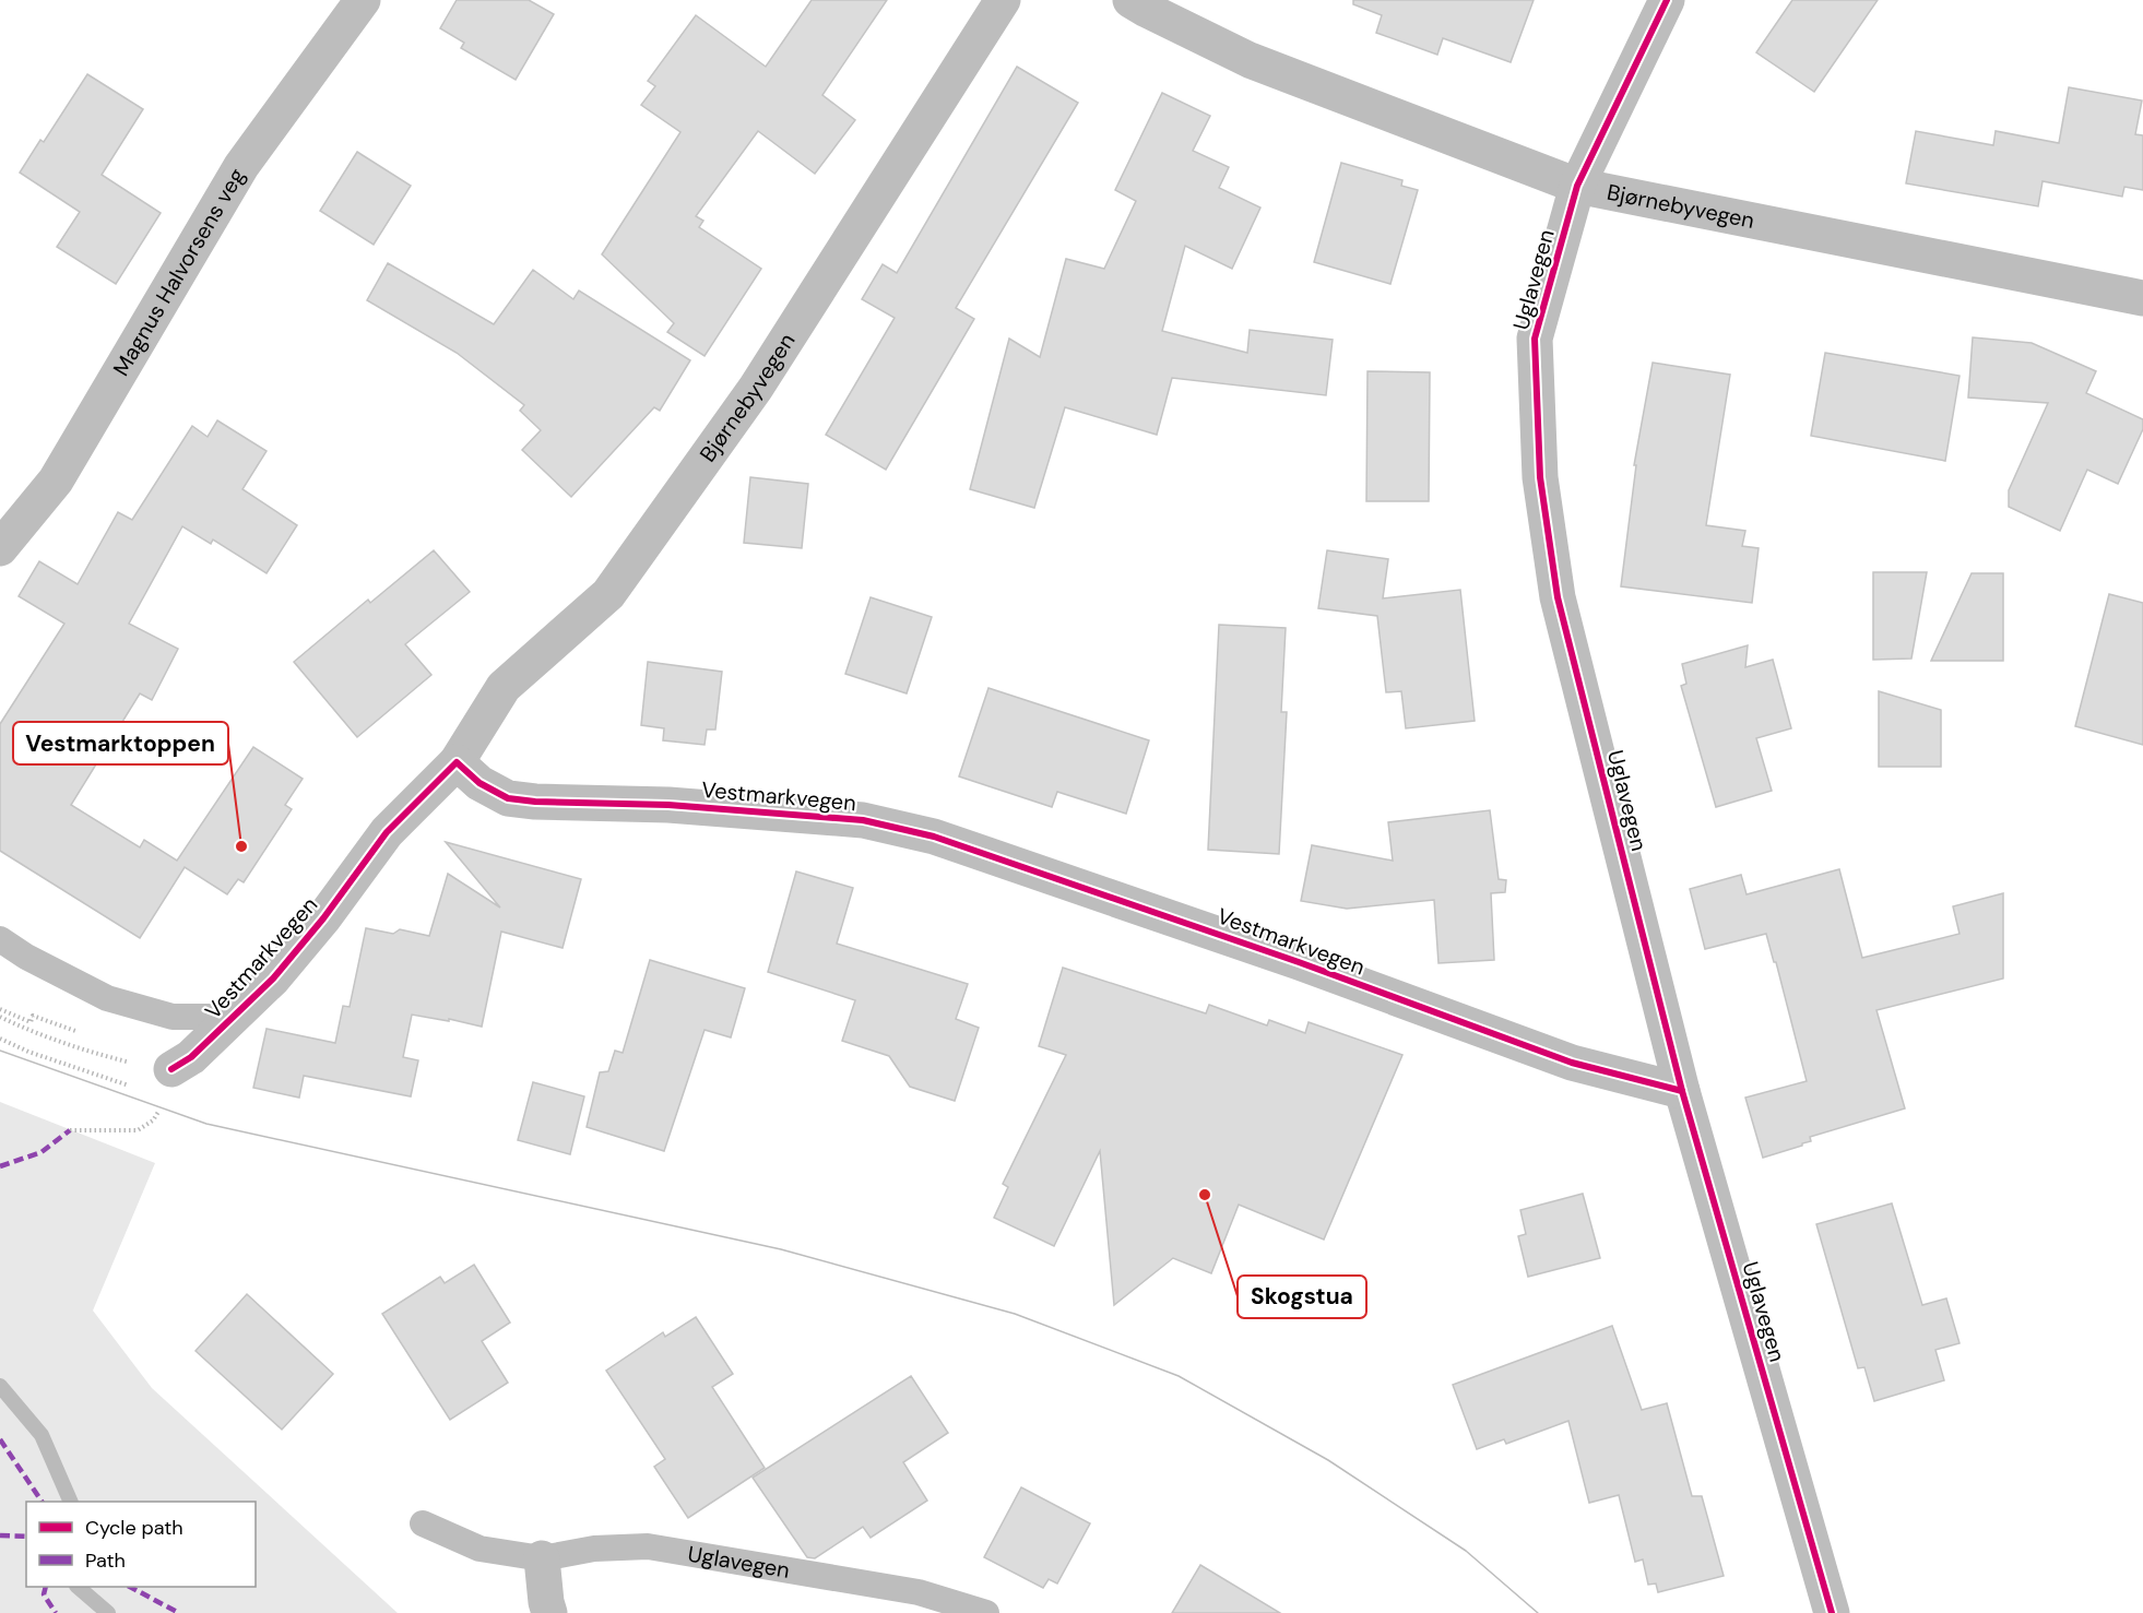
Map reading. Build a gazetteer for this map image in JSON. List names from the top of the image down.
{
  "streets": {
    "street": [
      "Bjørnebyvegen",
      "Magnus Halvorsens veg",
      "Uglavegen",
      "Vestmarkvegen"
    ]
  },
  "crossings": [
    ["Bjørnebyvegen", "Uglavegen"],
    ["Bjørnebyvegen", "Vestmarkvegen"],
    ["Uglavegen", "Vestmarkvegen"]
  ],
  "places": ["Vestmarktoppen", "Skogstua"],
  "legend": ["Cycle path", "Path"]
}
